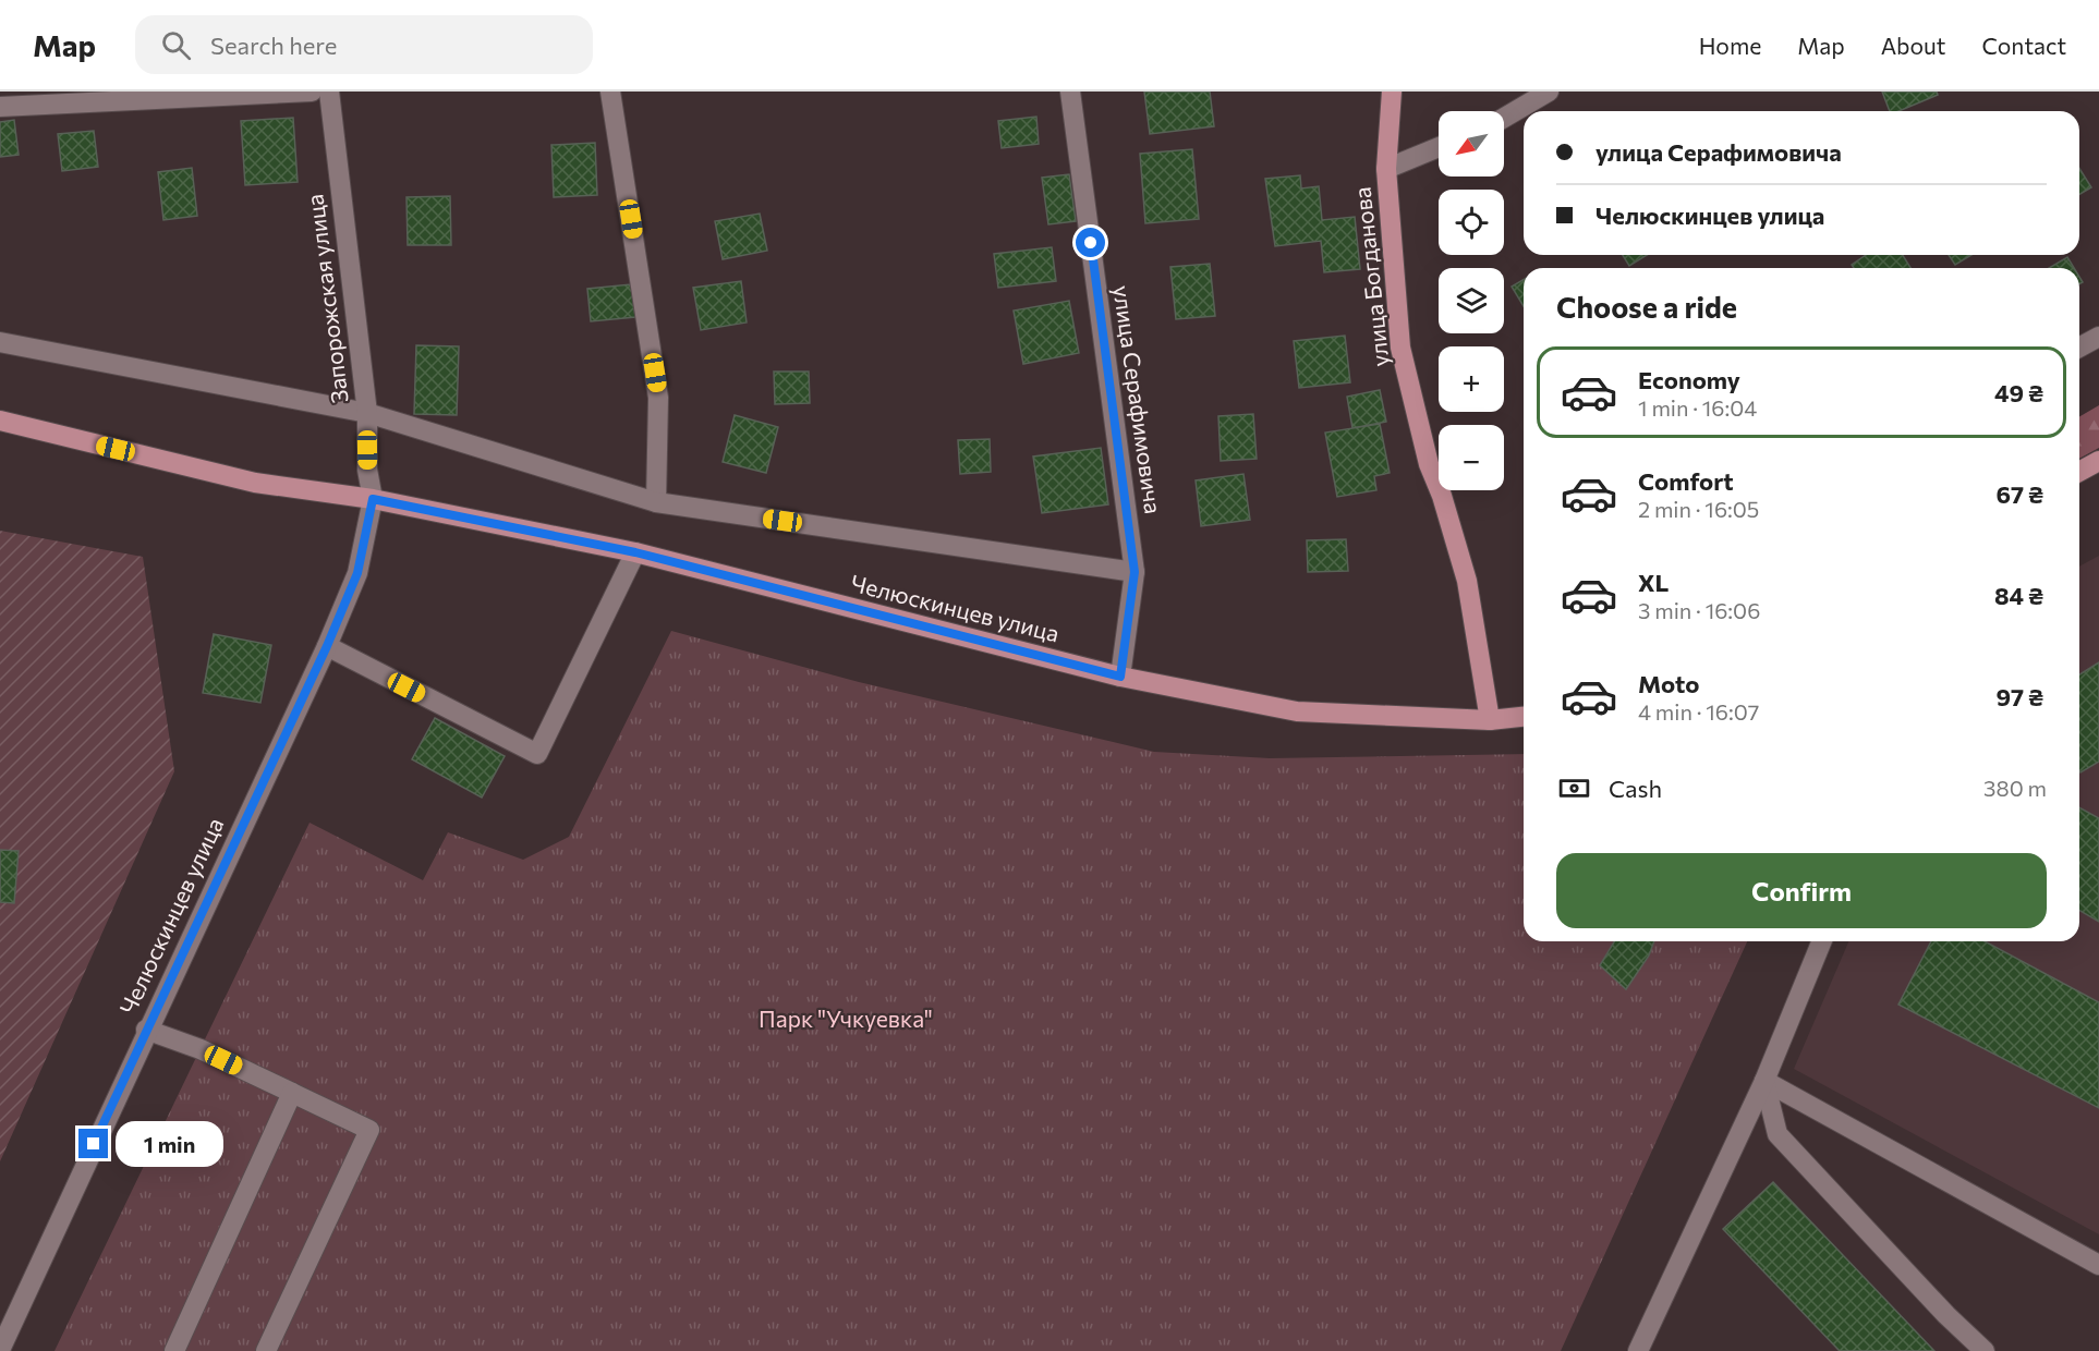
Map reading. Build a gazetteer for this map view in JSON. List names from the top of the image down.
{
  "streets": {
    "main road": ["улица Богданова", "Челюскинцев улица"],
    "street": ["Запорожская улица", "улица Серафимовича"]
  },
  "crossings": [
    ["улица Богданова", "Челюскинцев улица"],
    ["Запорожская улица", "Челюскинцев улица"],
    ["улица Серафимовича", "Челюскинцев улица"]
  ],
  "parks": ["Парк \"Учкуевка\""],
  "north": "bottom left",
  "page": {
    "header": "Map",
    "search": "Search here",
    "nav": [
      "Home",
      "Map",
      "About",
      "Contact"
    ],
    "map_buttons": ["+", "−"],
    "banner": ["улица Серафимовича", "Челюскинцев улица"],
    "heading": "Choose a ride",
    "list": [
      {
        "name": "Economy",
        "note": "1 min · 16:04",
        "value": "49 ₴"
      },
      {
        "name": "Comfort",
        "note": "2 min · 16:05",
        "value": "67 ₴"
      },
      {
        "name": "XL",
        "note": "3 min · 16:06",
        "value": "84 ₴"
      },
      {
        "name": "Moto",
        "note": "4 min · 16:07",
        "value": "97 ₴"
      }
    ],
    "pay": ["Cash", "380 m"],
    "buttons": "Confirm",
    "bubble": "1 min"
  }
}
